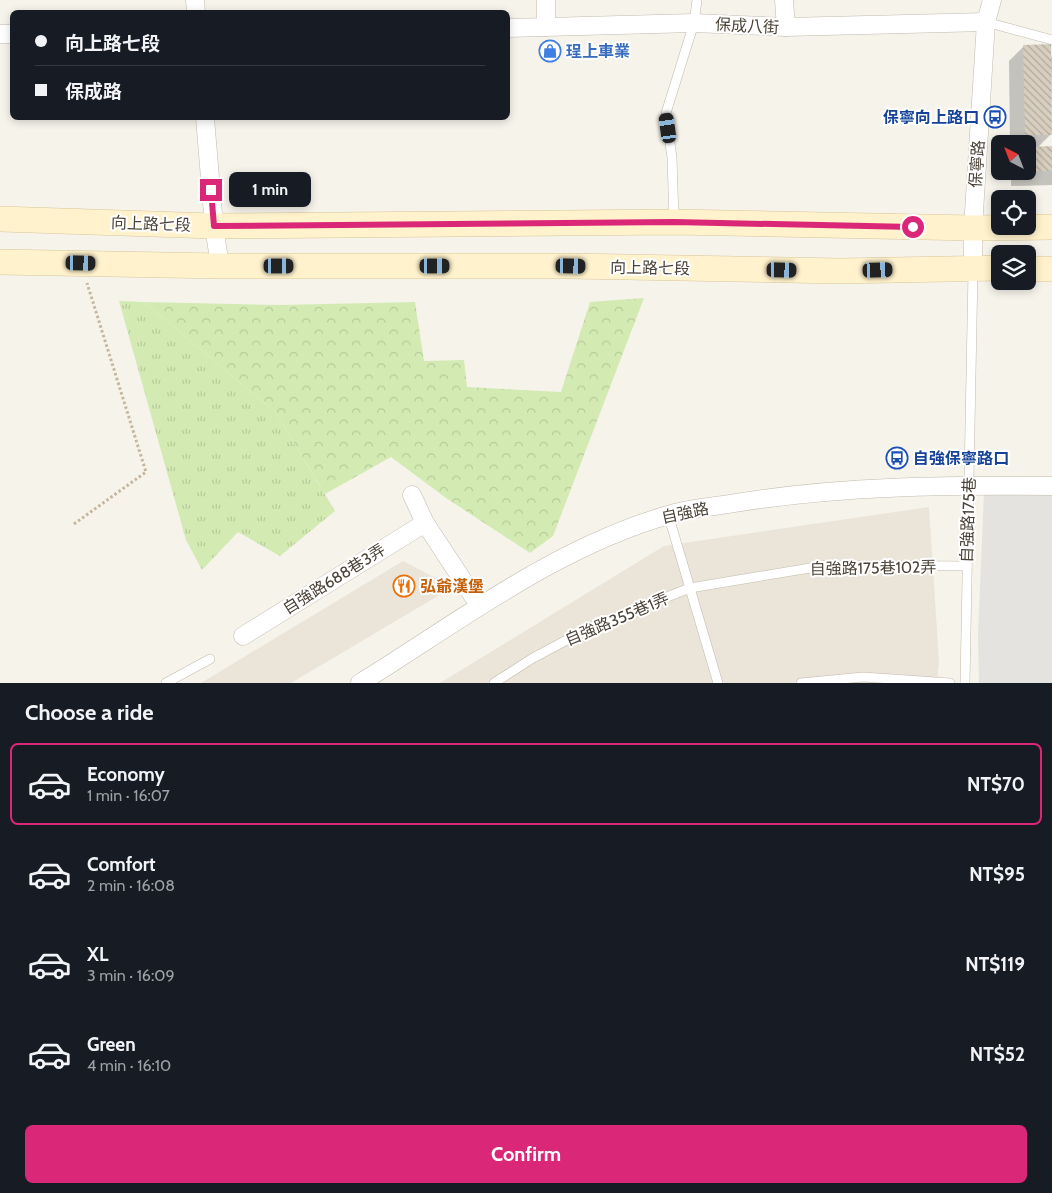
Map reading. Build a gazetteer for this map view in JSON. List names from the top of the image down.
{
  "streets": {
    "main road": ["向上路七段"],
    "street": [
      "保成八街",
      "保寧路",
      "自強路",
      "自強路688巷3弄"
    ],
    "lane": ["自強路175巷", "自強路175巷102弄", "自強路355巷1弄"]
  },
  "crossings": [
    ["保成八街", "保寧路"],
    ["保寧路", "向上路七段"],
    ["保寧路", "自強路175巷"],
    ["向上路七段", "自強路175巷"],
    ["自強路", "自強路175巷"],
    ["自強路175巷", "自強路175巷102弄"],
    ["自強路175巷102弄", "自強路355巷1弄"]
  ],
  "places": {
    "shop": ["珵上車業"],
    "bus stop": ["保寧向上路口", "自強保寧路口"],
    "restaurant": ["弘爺漢堡"]
  },
  "north": "top left",
  "page": {
    "banner": ["向上路七段", "保成路"],
    "bubble": "1 min",
    "heading": "Choose a ride",
    "list": [
      {
        "name": "Economy",
        "note": "1 min · 16:07",
        "value": "NT$70"
      },
      {
        "name": "Comfort",
        "note": "2 min · 16:08",
        "value": "NT$95"
      },
      {
        "name": "XL",
        "note": "3 min · 16:09",
        "value": "NT$119"
      },
      {
        "name": "Green",
        "note": "4 min · 16:10",
        "value": "NT$52"
      }
    ],
    "buttons": "Confirm"
  }
}
